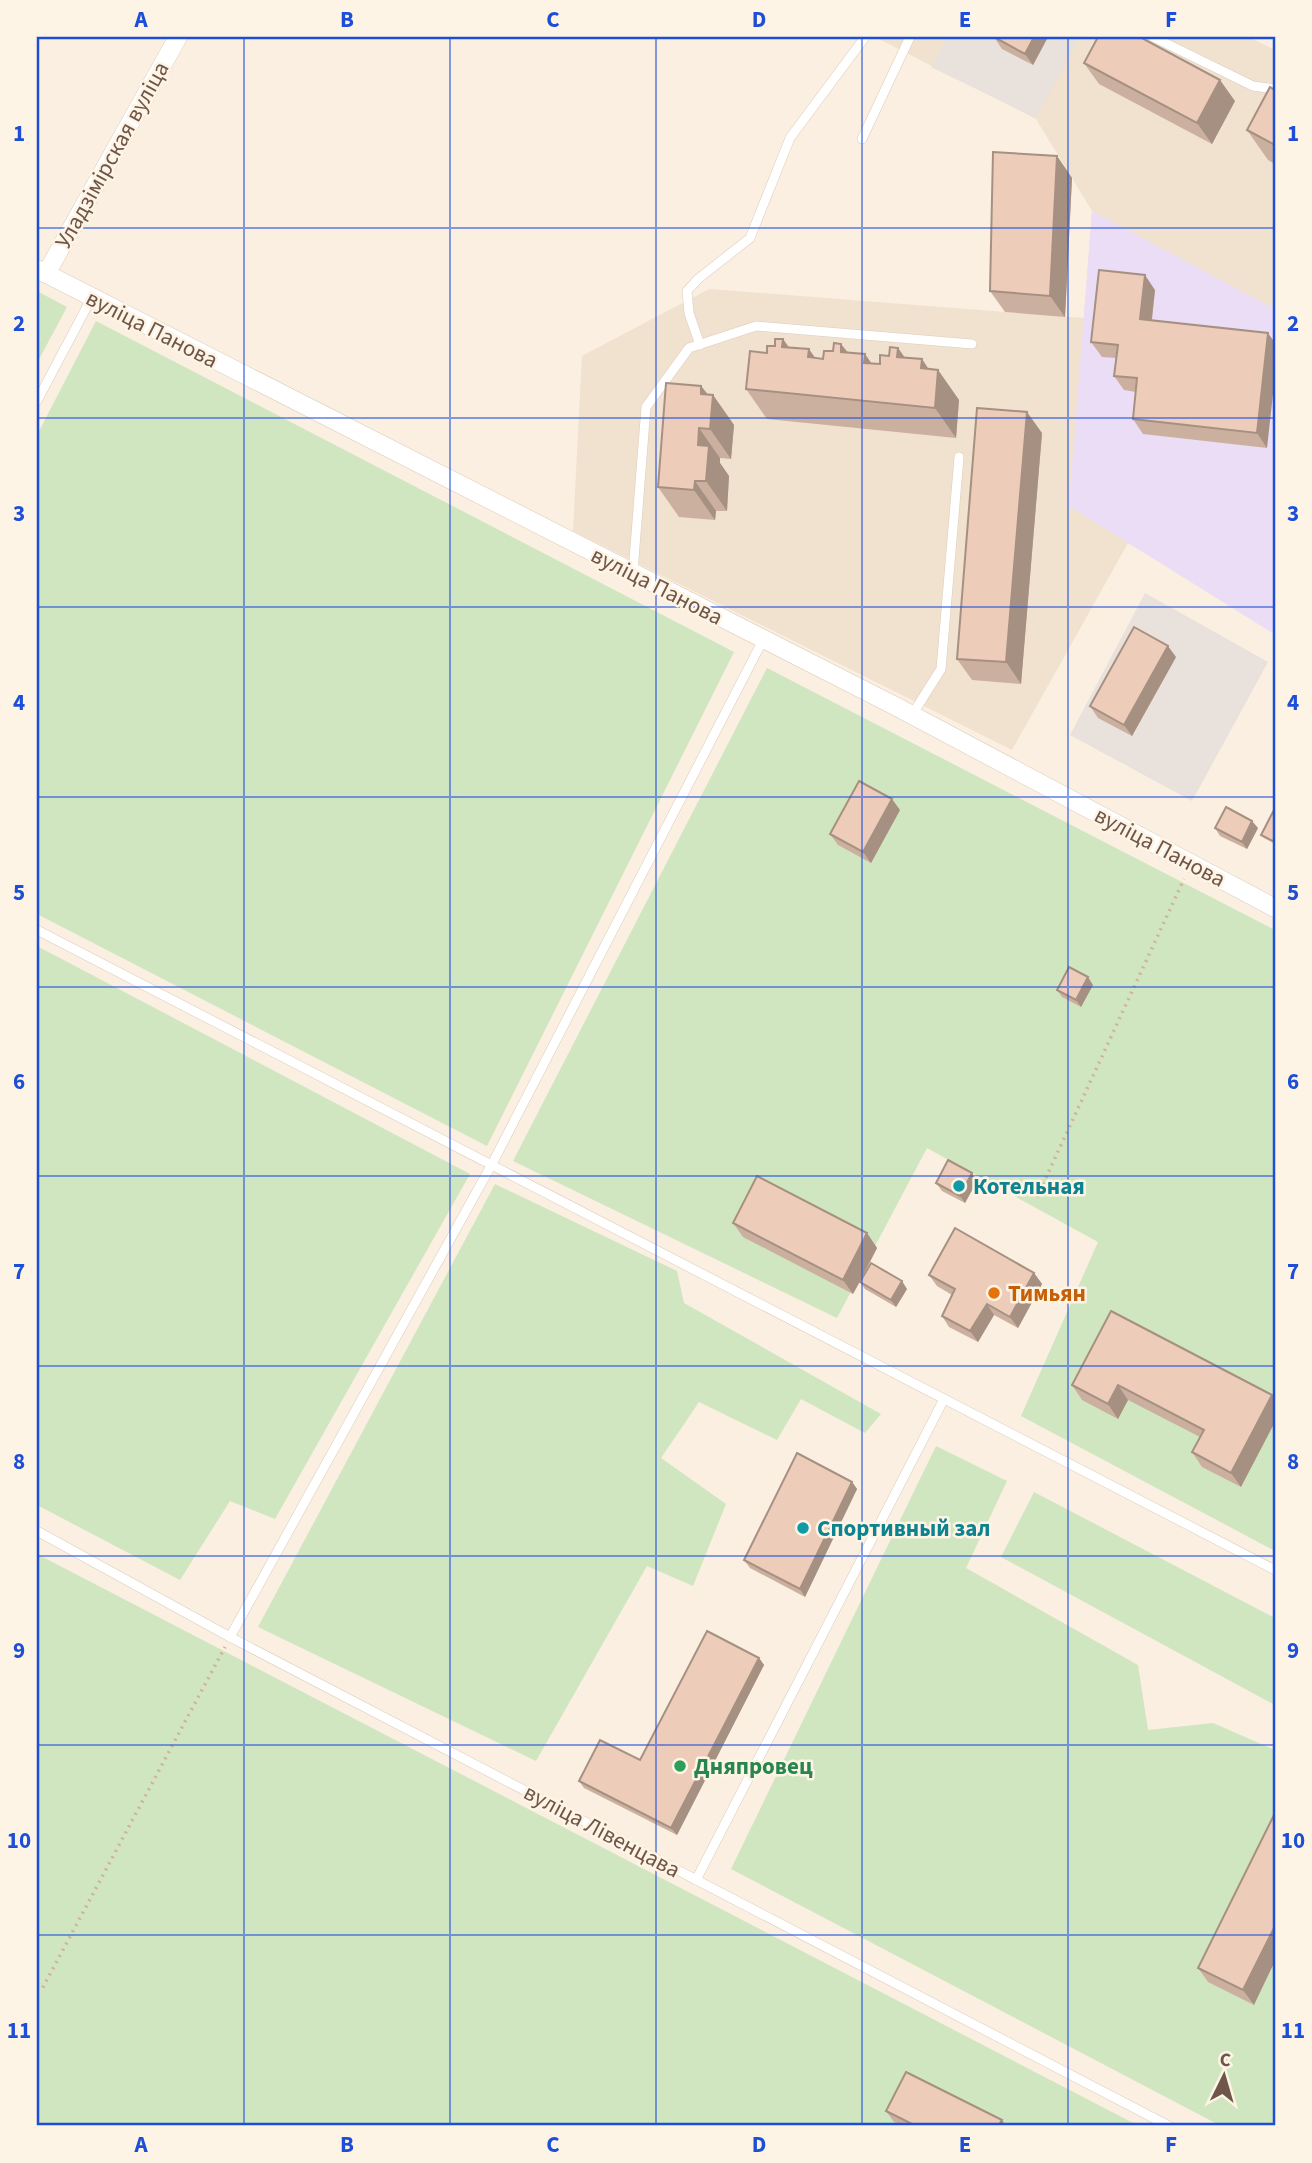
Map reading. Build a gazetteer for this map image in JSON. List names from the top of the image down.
{
  "streets": {
    "street": ["Уладзімірская вуліца", "вуліца Панова"],
    "lane": ["вуліца Лівенцава"]
  },
  "crossings": [
    ["Уладзімірская вуліца", "вуліца Панова"]
  ],
  "places": [
    "Котельная",
    "Тимьян",
    "Спортивный зал",
    "Дняпровец"
  ],
  "north": "top",
  "grid": {
    "columns": [
      "A",
      "B",
      "C",
      "D",
      "E",
      "F"
    ],
    "rows": [
      "1",
      "2",
      "3",
      "4",
      "5",
      "6",
      "7",
      "8",
      "9",
      "10",
      "11"
    ]
  }
}
